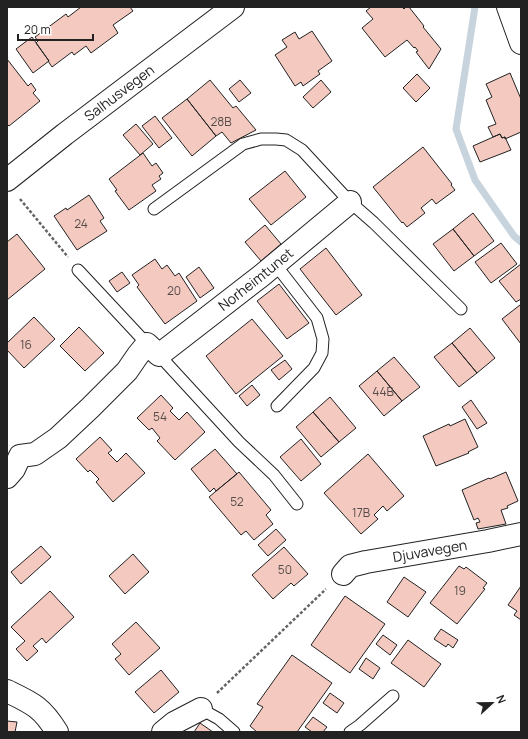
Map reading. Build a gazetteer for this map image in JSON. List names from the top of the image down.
{
  "streets": {
    "street": ["Salhusvegen", "Norheimtunet", "Djuvavegen"]
  },
  "house_numbers": [
    "28B",
    "24",
    "20",
    "16",
    "44B",
    "54",
    "52",
    "17B",
    "50",
    "19"
  ],
  "scale_bar": "20 m",
  "north": "right"
}
